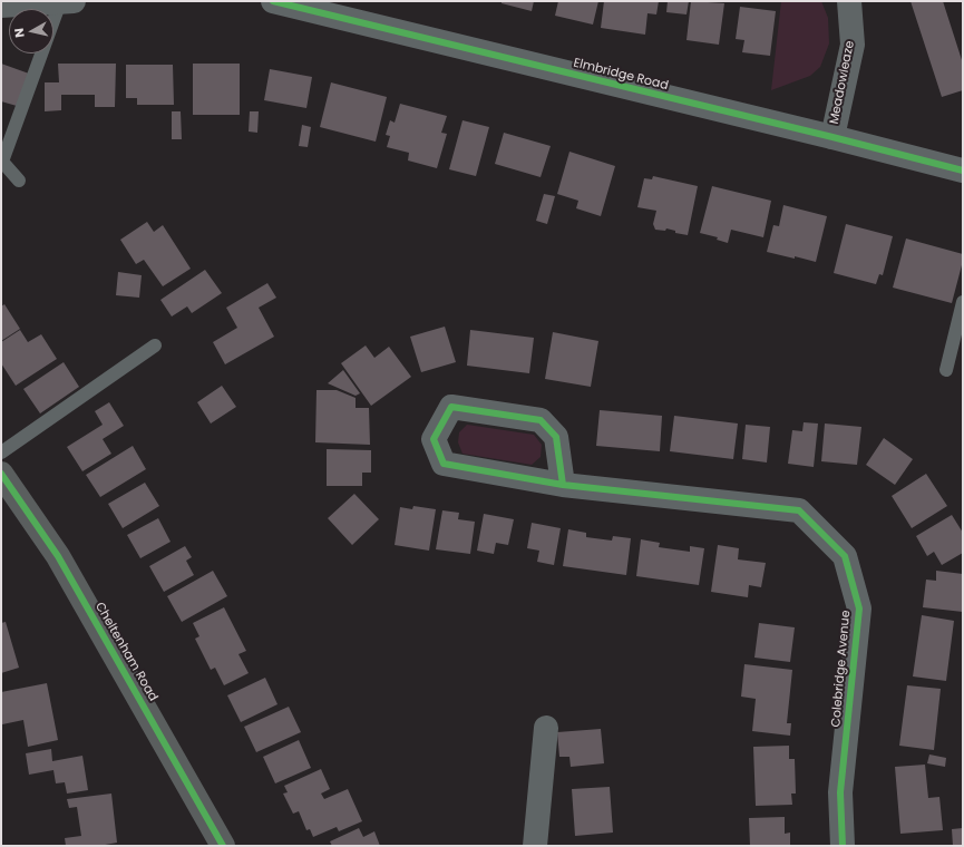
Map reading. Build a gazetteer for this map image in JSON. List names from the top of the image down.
{
  "streets": {
    "main road": ["Cheltenham Road"],
    "street": ["Elmbridge Road", "Meadowleaze", "Colebridge Avenue"]
  },
  "crossings": [
    ["Elmbridge Road", "Meadowleaze"]
  ],
  "north": "left"
}
